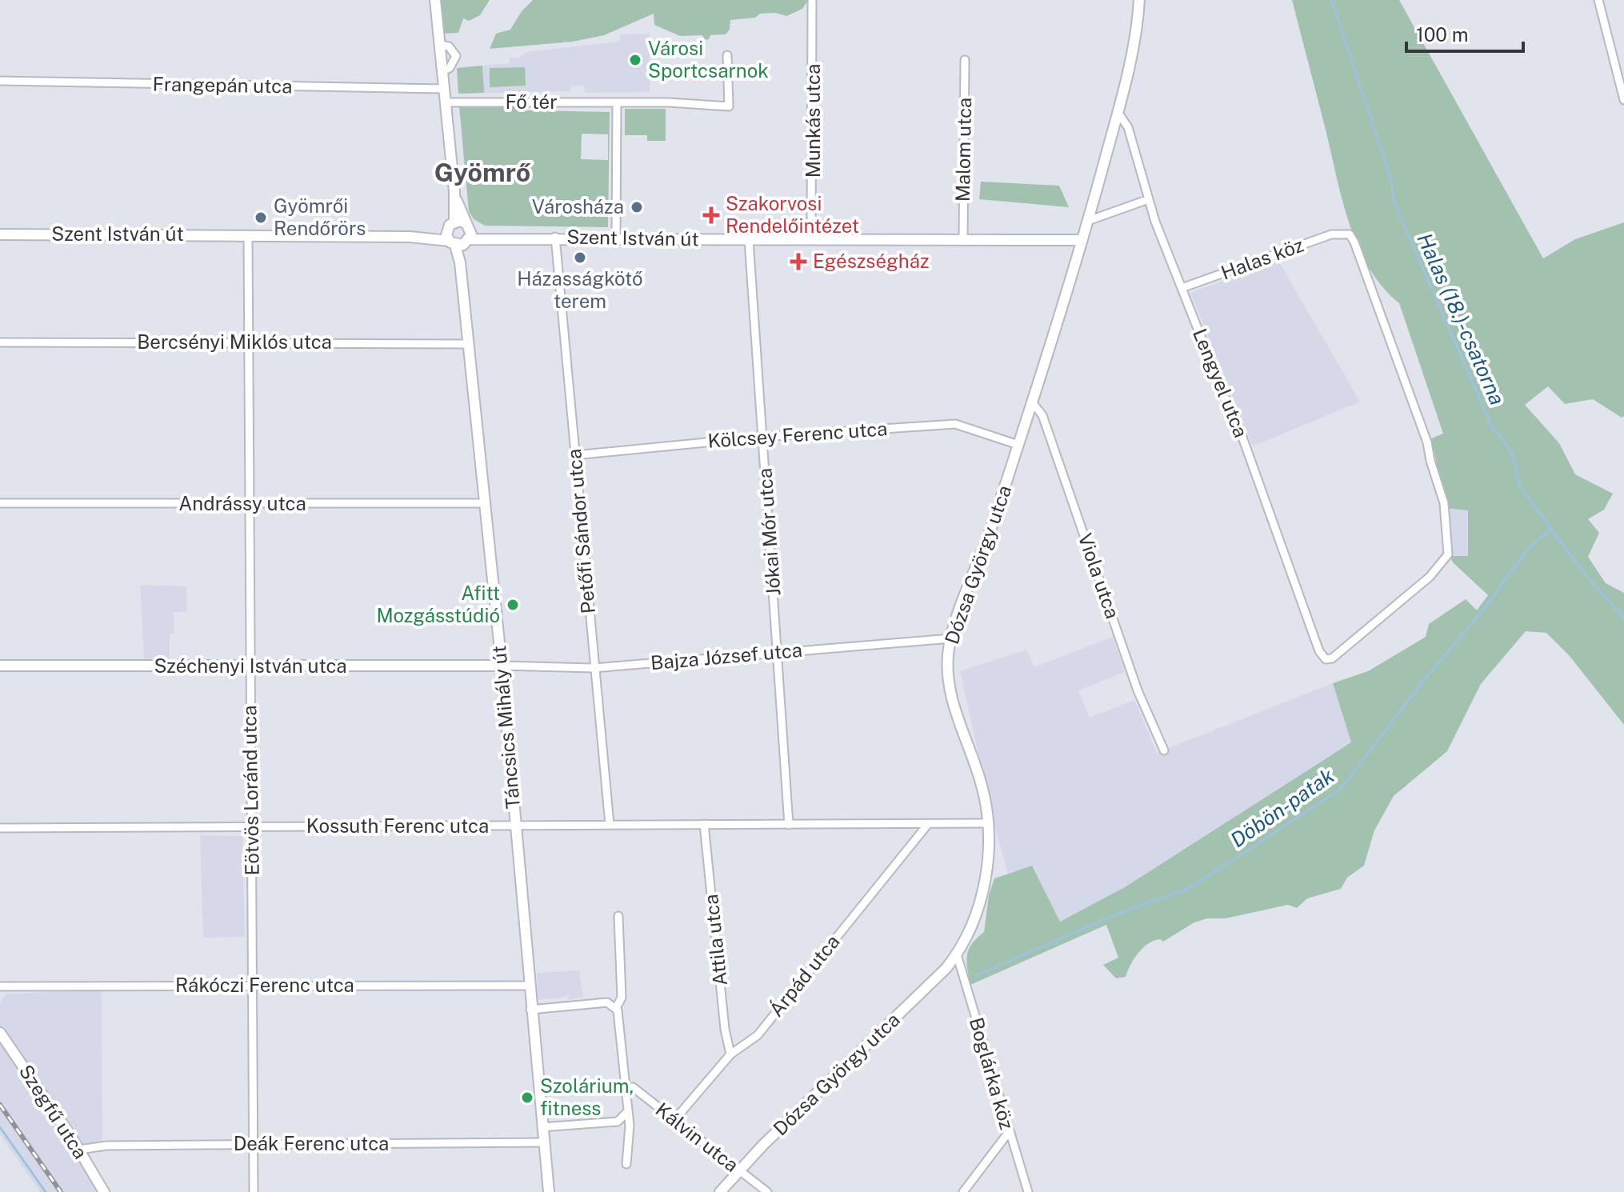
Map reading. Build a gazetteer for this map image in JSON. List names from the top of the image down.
{
  "streets": {
    "street": [
      "Frangepán utca",
      "Fő tér",
      "Munkás utca",
      "Malom utca",
      "Szent István út",
      "Halas köz",
      "Bercsényi Miklós utca",
      "Lengyel utca",
      "Kölcsey Ferenc utca",
      "Andrássy utca",
      "Petőfi Sándor utca",
      "Jókai Mór utca",
      "Dózsa György utca",
      "Viola utca",
      "Bajza József utca",
      "Széchenyi István utca",
      "Táncsics Mihály út",
      "Eötvös Loránd utca",
      "Kossuth Ferenc utca",
      "Attila utca",
      "Árpád utca",
      "Rákóczi Ferenc utca",
      "Boglárka köz",
      "Szegfű utca",
      "Kálvin utca",
      "Deák Ferenc utca"
    ]
  },
  "crossings": [
    ["Frangepán utca", "Táncsics Mihály út"],
    ["Fő tér", "Táncsics Mihály út"],
    ["Munkás utca", "Szent István út"],
    ["Malom utca", "Szent István út"],
    ["Szent István út", "Petőfi Sándor utca"],
    ["Szent István út", "Jókai Mór utca"],
    ["Szent István út", "Dózsa György utca"],
    ["Szent István út", "Táncsics Mihály út"],
    ["Szent István út", "Eötvös Loránd utca"],
    ["Halas köz", "Lengyel utca"],
    ["Bercsényi Miklós utca", "Táncsics Mihály út"],
    ["Bercsényi Miklós utca", "Eötvös Loránd utca"],
    ["Lengyel utca", "Dózsa György utca"],
    ["Kölcsey Ferenc utca", "Petőfi Sándor utca"],
    ["Kölcsey Ferenc utca", "Jókai Mór utca"],
    ["Kölcsey Ferenc utca", "Dózsa György utca"],
    ["Andrássy utca", "Táncsics Mihály út"],
    ["Andrássy utca", "Eötvös Loránd utca"],
    ["Petőfi Sándor utca", "Bajza József utca"],
    ["Petőfi Sándor utca", "Kossuth Ferenc utca"],
    ["Jókai Mór utca", "Bajza József utca"],
    ["Jókai Mór utca", "Kossuth Ferenc utca"],
    ["Dózsa György utca", "Viola utca"],
    ["Dózsa György utca", "Bajza József utca"],
    ["Dózsa György utca", "Kossuth Ferenc utca"],
    ["Dózsa György utca", "Boglárka köz"],
    ["Dózsa György utca", "Kálvin utca"],
    ["Bajza József utca", "Széchenyi István utca"],
    ["Bajza József utca", "Táncsics Mihály út"],
    ["Széchenyi István utca", "Táncsics Mihály út"],
    ["Széchenyi István utca", "Eötvös Loránd utca"],
    ["Táncsics Mihály út", "Kossuth Ferenc utca"],
    ["Táncsics Mihály út", "Rákóczi Ferenc utca"],
    ["Táncsics Mihály út", "Deák Ferenc utca"],
    ["Eötvös Loránd utca", "Kossuth Ferenc utca"],
    ["Eötvös Loránd utca", "Rákóczi Ferenc utca"],
    ["Eötvös Loránd utca", "Deák Ferenc utca"],
    ["Kossuth Ferenc utca", "Attila utca"],
    ["Kossuth Ferenc utca", "Árpád utca"],
    ["Attila utca", "Árpád utca"],
    ["Árpád utca", "Kálvin utca"],
    ["Szegfű utca", "Deák Ferenc utca"]
  ],
  "districts": ["Gyömrő"],
  "water": ["Halas (18.)-csatorna", "Döbön-patak"],
  "places": {
    "other": [
      "Városi Sportcsarnok",
      "Városháza",
      "Gyömrői Rendőrörs",
      "Házasságkötő terem",
      "Afitt Mozgásstúdió",
      "Szolárium, fitness"
    ],
    "health": ["Szakorvosi Rendelőintézet", "Egészségház"]
  },
  "scale_bar": "100 m"
}
